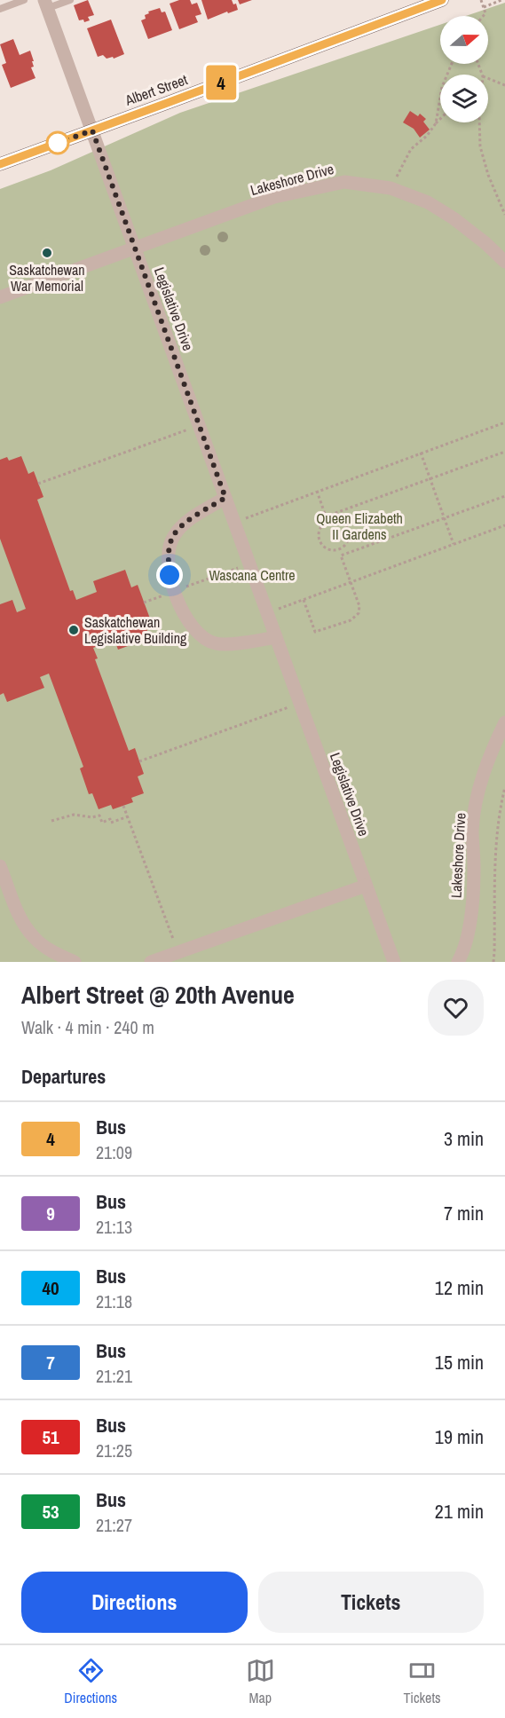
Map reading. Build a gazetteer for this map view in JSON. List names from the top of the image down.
{
  "streets": {
    "main road": ["Albert Street"],
    "street": ["Lakeshore Drive", "Legislative Drive"]
  },
  "crossings": [
    ["Albert Street", "Legislative Drive"],
    ["Lakeshore Drive", "Legislative Drive"]
  ],
  "parks": ["Queen Elizabeth II Gardens", "Wascana Centre"],
  "places": ["Saskatchewan War Memorial", "Saskatchewan Legislative Building"],
  "lines": ["bus line 4"],
  "north": "right",
  "page": {
    "on_map": "4",
    "heading": [
      ["Albert Street @ 20th Avenue", "Walk · 4 min · 240 m"],
      "Departures"
    ],
    "list": [
      {
        "mark": "4",
        "name": "Bus",
        "note": "21:09",
        "value": "3 min"
      },
      {
        "mark": "9",
        "name": "Bus",
        "note": "21:13",
        "value": "7 min"
      },
      {
        "mark": "40",
        "name": "Bus",
        "note": "21:18",
        "value": "12 min"
      },
      {
        "mark": "7",
        "name": "Bus",
        "note": "21:21",
        "value": "15 min"
      },
      {
        "mark": "51",
        "name": "Bus",
        "note": "21:25",
        "value": "19 min"
      },
      {
        "mark": "53",
        "name": "Bus",
        "note": "21:27",
        "value": "21 min"
      }
    ],
    "buttons": ["Directions", "Tickets"],
    "tabs": ["Directions", "Map", "Tickets"]
  }
}
